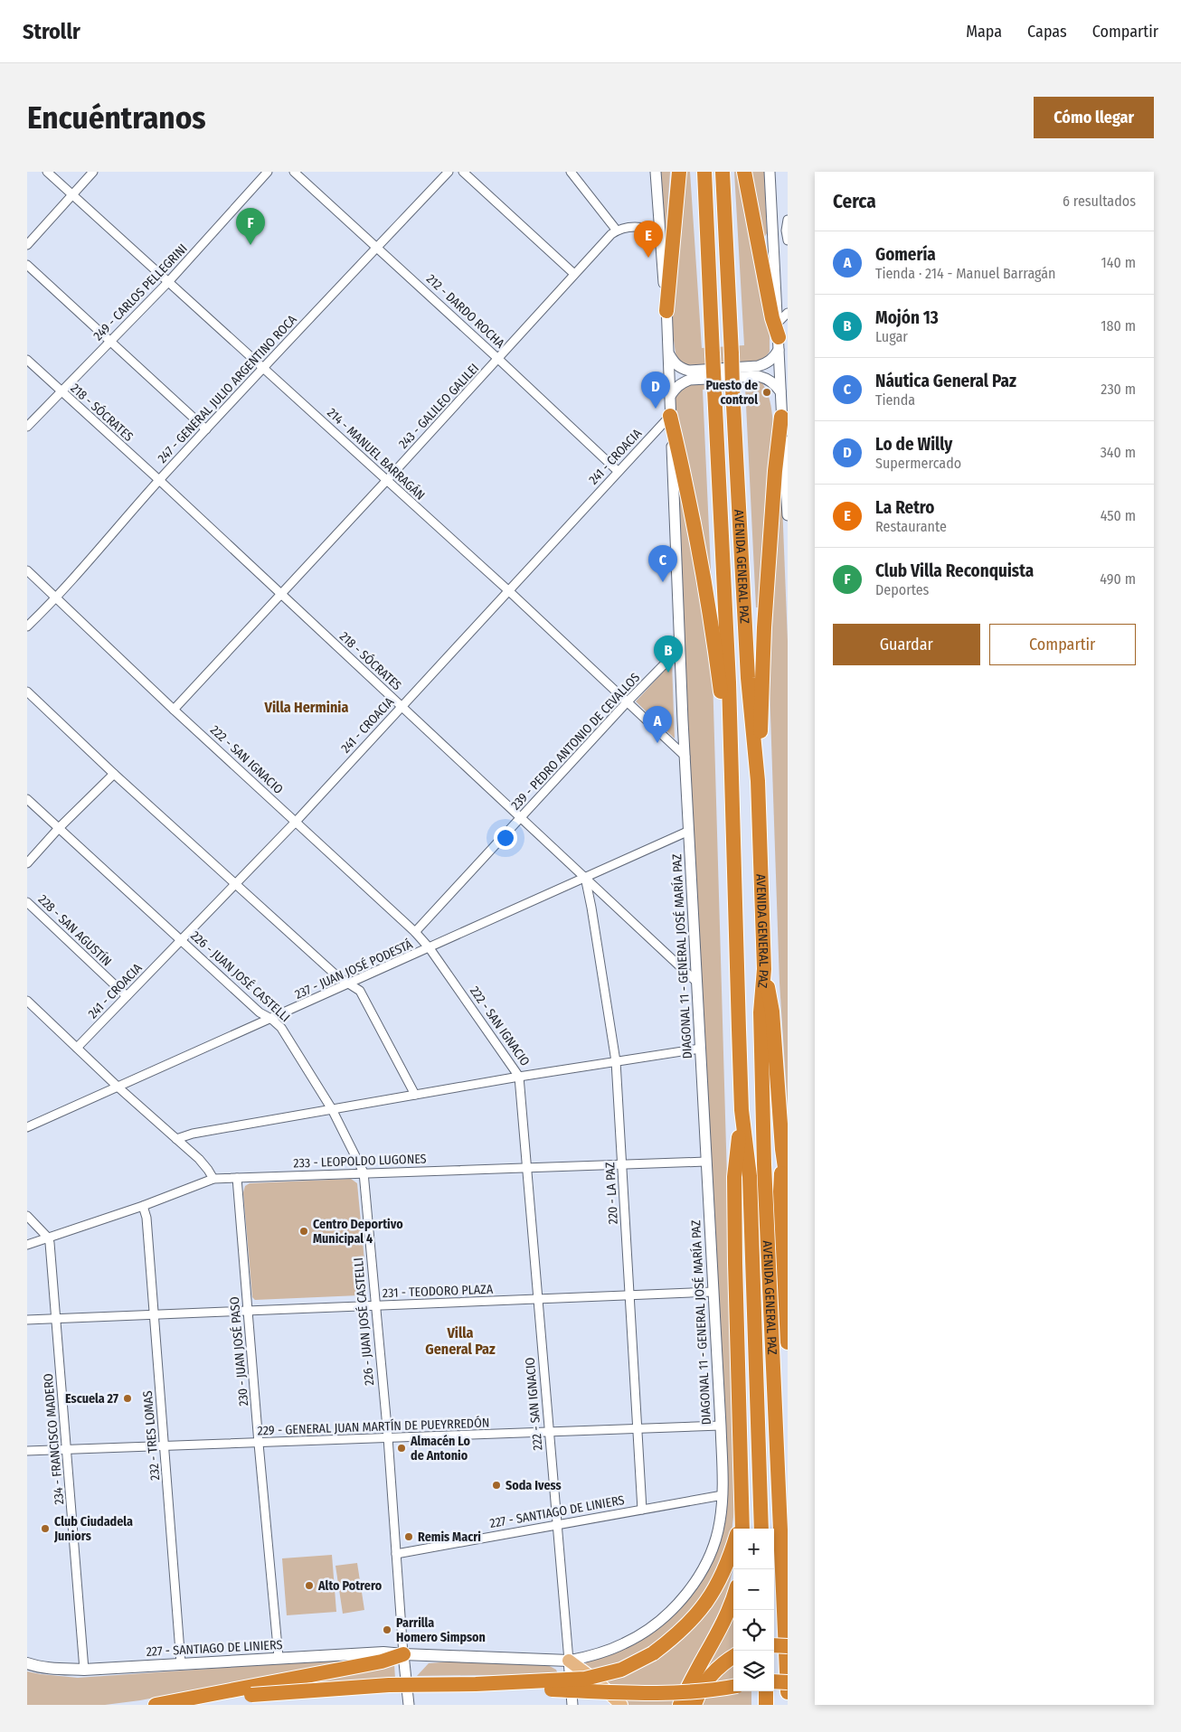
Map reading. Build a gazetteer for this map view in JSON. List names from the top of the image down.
{
  "streets": {
    "highway": ["AVENIDA GENERAL PAZ"],
    "main road": ["227 - SANTIAGO DE LINIERS"],
    "street": [
      "249 - CARLOS PELLEGRINI",
      "212 - DARDO ROCHA",
      "247 - GENERAL JULIO ARGENTINO ROCA",
      "243 - GALILEO GALILEI",
      "218 - SÓCRATES",
      "214 - MANUEL BARRAGÁN",
      "241 - CROACIA",
      "239 - PEDRO ANTONIO DE CEVALLOS",
      "222 - SAN IGNACIO",
      "228 - SAN AGUSTÍN",
      "DIAGONAL 11 - GENERAL JOSÉ MARÍA PAZ",
      "237 - JUAN JOSÉ PODESTÁ",
      "226 - JUAN JOSÉ CASTELLI",
      "233 - LEOPOLDO LUGONES",
      "220 - LA PAZ",
      "231 - TEODORO PLAZA",
      "230 - JUAN JOSÉ PASO",
      "229 - GENERAL JUAN MARTÍN DE PUEYRREDÓN",
      "232 - TRES LOMAS",
      "234 - FRANCISCO MADERO"
    ]
  },
  "crossings": [
    ["249 - CARLOS PELLEGRINI", "218 - SÓCRATES"],
    ["249 - CARLOS PELLEGRINI", "214 - MANUEL BARRAGÁN"],
    ["212 - DARDO ROCHA", "247 - GENERAL JULIO ARGENTINO ROCA"],
    ["212 - DARDO ROCHA", "243 - GALILEO GALILEI"],
    ["212 - DARDO ROCHA", "241 - CROACIA"],
    ["247 - GENERAL JULIO ARGENTINO ROCA", "218 - SÓCRATES"],
    ["247 - GENERAL JULIO ARGENTINO ROCA", "214 - MANUEL BARRAGÁN"],
    ["247 - GENERAL JULIO ARGENTINO ROCA", "222 - SAN IGNACIO"],
    ["243 - GALILEO GALILEI", "218 - SÓCRATES"],
    ["243 - GALILEO GALILEI", "214 - MANUEL BARRAGÁN"],
    ["243 - GALILEO GALILEI", "222 - SAN IGNACIO"],
    ["218 - SÓCRATES", "241 - CROACIA"],
    ["218 - SÓCRATES", "239 - PEDRO ANTONIO DE CEVALLOS"],
    ["218 - SÓCRATES", "DIAGONAL 11 - GENERAL JOSÉ MARÍA PAZ"],
    ["218 - SÓCRATES", "237 - JUAN JOSÉ PODESTÁ"],
    ["218 - SÓCRATES", "220 - LA PAZ"],
    ["214 - MANUEL BARRAGÁN", "241 - CROACIA"],
    ["214 - MANUEL BARRAGÁN", "239 - PEDRO ANTONIO DE CEVALLOS"],
    ["214 - MANUEL BARRAGÁN", "DIAGONAL 11 - GENERAL JOSÉ MARÍA PAZ"],
    ["241 - CROACIA", "222 - SAN IGNACIO"],
    ["241 - CROACIA", "228 - SAN AGUSTÍN"],
    ["241 - CROACIA", "DIAGONAL 11 - GENERAL JOSÉ MARÍA PAZ"],
    ["241 - CROACIA", "226 - JUAN JOSÉ CASTELLI"],
    ["239 - PEDRO ANTONIO DE CEVALLOS", "222 - SAN IGNACIO"],
    ["239 - PEDRO ANTONIO DE CEVALLOS", "DIAGONAL 11 - GENERAL JOSÉ MARÍA PAZ"],
    ["222 - SAN IGNACIO", "DIAGONAL 11 - GENERAL JOSÉ MARÍA PAZ"],
    ["222 - SAN IGNACIO", "237 - JUAN JOSÉ PODESTÁ"],
    ["222 - SAN IGNACIO", "233 - LEOPOLDO LUGONES"],
    ["222 - SAN IGNACIO", "231 - TEODORO PLAZA"],
    ["222 - SAN IGNACIO", "229 - GENERAL JUAN MARTÍN DE PUEYRREDÓN"],
    ["222 - SAN IGNACIO", "227 - SANTIAGO DE LINIERS"],
    ["DIAGONAL 11 - GENERAL JOSÉ MARÍA PAZ", "237 - JUAN JOSÉ PODESTÁ"],
    ["DIAGONAL 11 - GENERAL JOSÉ MARÍA PAZ", "233 - LEOPOLDO LUGONES"],
    ["DIAGONAL 11 - GENERAL JOSÉ MARÍA PAZ", "231 - TEODORO PLAZA"],
    ["DIAGONAL 11 - GENERAL JOSÉ MARÍA PAZ", "229 - GENERAL JUAN MARTÍN DE PUEYRREDÓN"],
    ["DIAGONAL 11 - GENERAL JOSÉ MARÍA PAZ", "227 - SANTIAGO DE LINIERS"],
    ["237 - JUAN JOSÉ PODESTÁ", "226 - JUAN JOSÉ CASTELLI"],
    ["237 - JUAN JOSÉ PODESTÁ", "220 - LA PAZ"],
    ["226 - JUAN JOSÉ CASTELLI", "233 - LEOPOLDO LUGONES"],
    ["226 - JUAN JOSÉ CASTELLI", "231 - TEODORO PLAZA"],
    ["226 - JUAN JOSÉ CASTELLI", "229 - GENERAL JUAN MARTÍN DE PUEYRREDÓN"],
    ["226 - JUAN JOSÉ CASTELLI", "227 - SANTIAGO DE LINIERS"],
    ["233 - LEOPOLDO LUGONES", "220 - LA PAZ"],
    ["233 - LEOPOLDO LUGONES", "230 - JUAN JOSÉ PASO"],
    ["233 - LEOPOLDO LUGONES", "232 - TRES LOMAS"],
    ["233 - LEOPOLDO LUGONES", "234 - FRANCISCO MADERO"],
    ["220 - LA PAZ", "231 - TEODORO PLAZA"],
    ["220 - LA PAZ", "229 - GENERAL JUAN MARTÍN DE PUEYRREDÓN"],
    ["220 - LA PAZ", "227 - SANTIAGO DE LINIERS"],
    ["231 - TEODORO PLAZA", "230 - JUAN JOSÉ PASO"],
    ["231 - TEODORO PLAZA", "232 - TRES LOMAS"],
    ["231 - TEODORO PLAZA", "234 - FRANCISCO MADERO"],
    ["230 - JUAN JOSÉ PASO", "229 - GENERAL JUAN MARTÍN DE PUEYRREDÓN"],
    ["230 - JUAN JOSÉ PASO", "227 - SANTIAGO DE LINIERS"],
    ["229 - GENERAL JUAN MARTÍN DE PUEYRREDÓN", "232 - TRES LOMAS"],
    ["229 - GENERAL JUAN MARTÍN DE PUEYRREDÓN", "234 - FRANCISCO MADERO"],
    ["232 - TRES LOMAS", "227 - SANTIAGO DE LINIERS"],
    ["234 - FRANCISCO MADERO", "227 - SANTIAGO DE LINIERS"]
  ],
  "districts": ["Villa Herminia", "Villa General Paz"],
  "places": [
    "Puesto de control",
    "Centro Deportivo Municipal 4",
    "Escuela 27",
    "Almacén Lo de Antonio",
    "Soda Ivess",
    "Club Ciudadela Juniors",
    "Remis Macri",
    "Alto Potrero",
    "Parrilla Homero Simpson"
  ],
  "page": {
    "header": "Strollr",
    "nav": ["Mapa", "Capas", "Compartir"],
    "buttons": [
      "Cómo llegar",
      ["Guardar", "Compartir"]
    ],
    "title": "Encuéntranos",
    "heading": ["Cerca", "6 resultados"],
    "pins": [
      "F",
      "E",
      "D",
      "C",
      "B",
      "A"
    ],
    "list": [
      {
        "mark": "A",
        "name": "Gomería",
        "note": "Tienda · 214 - Manuel Barragán",
        "value": "140 m"
      },
      {
        "mark": "B",
        "name": "Mojón 13",
        "note": "Lugar",
        "value": "180 m"
      },
      {
        "mark": "C",
        "name": "Náutica General Paz",
        "note": "Tienda",
        "value": "230 m"
      },
      {
        "mark": "D",
        "name": "Lo de Willy",
        "note": "Supermercado",
        "value": "340 m"
      },
      {
        "mark": "E",
        "name": "La Retro",
        "note": "Restaurante",
        "value": "450 m"
      },
      {
        "mark": "F",
        "name": "Club Villa Reconquista",
        "note": "Deportes",
        "value": "490 m"
      }
    ],
    "map_buttons": ["+", "−"]
  }
}
